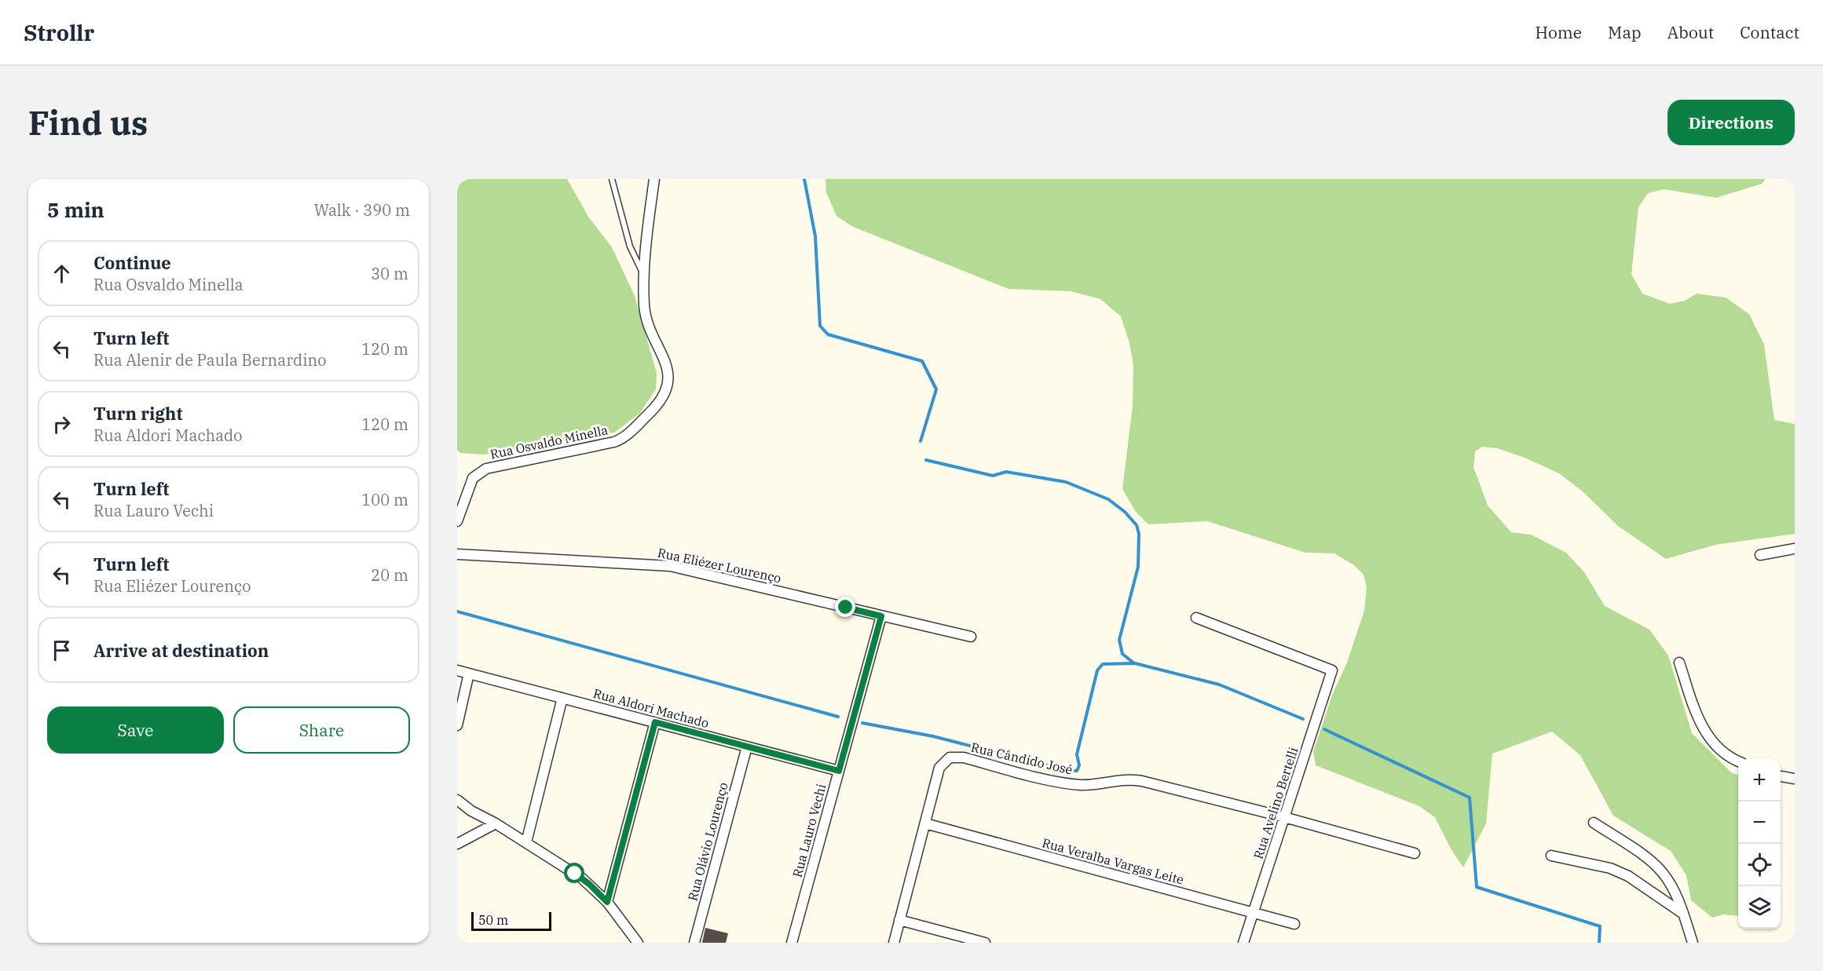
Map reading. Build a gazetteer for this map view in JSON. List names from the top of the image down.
{
  "streets": {
    "street": [
      "Rua Osvaldo Minella",
      "Rua Eliézer Lourenço",
      "Rua Aldori Machado",
      "Rua Cândido José",
      "Rua Avelino Bertelli",
      "Rua Lauro Vechi",
      "Rua Olávio Lourenço",
      "Rua Veralba Vargas Leite"
    ]
  },
  "crossings": [
    ["Rua Eliézer Lourenço", "Rua Lauro Vechi"],
    ["Rua Aldori Machado", "Rua Lauro Vechi"],
    ["Rua Aldori Machado", "Rua Olávio Lourenço"],
    ["Rua Cândido José", "Rua Avelino Bertelli"],
    ["Rua Cândido José", "Rua Veralba Vargas Leite"],
    ["Rua Avelino Bertelli", "Rua Veralba Vargas Leite"]
  ],
  "scale_bar": "50 m",
  "page": {
    "header": "Strollr",
    "nav": [
      "Home",
      "Map",
      "About",
      "Contact"
    ],
    "buttons": [
      "Directions",
      ["Save", "Share"]
    ],
    "title": "Find us",
    "heading": ["5 min", "Walk · 390 m"],
    "list": [
      ["Continue", "Rua Osvaldo Minella", "30 m"],
      ["Turn left", "Rua Alenir de Paula Bernardino", "120 m"],
      ["Turn right", "Rua Aldori Machado", "120 m"],
      ["Turn left", "Rua Lauro Vechi", "100 m"],
      ["Turn left", "Rua Eliézer Lourenço", "20 m"],
      "Arrive at destination"
    ],
    "map_buttons": ["+", "−"],
    "scale": "50 m"
  }
}
